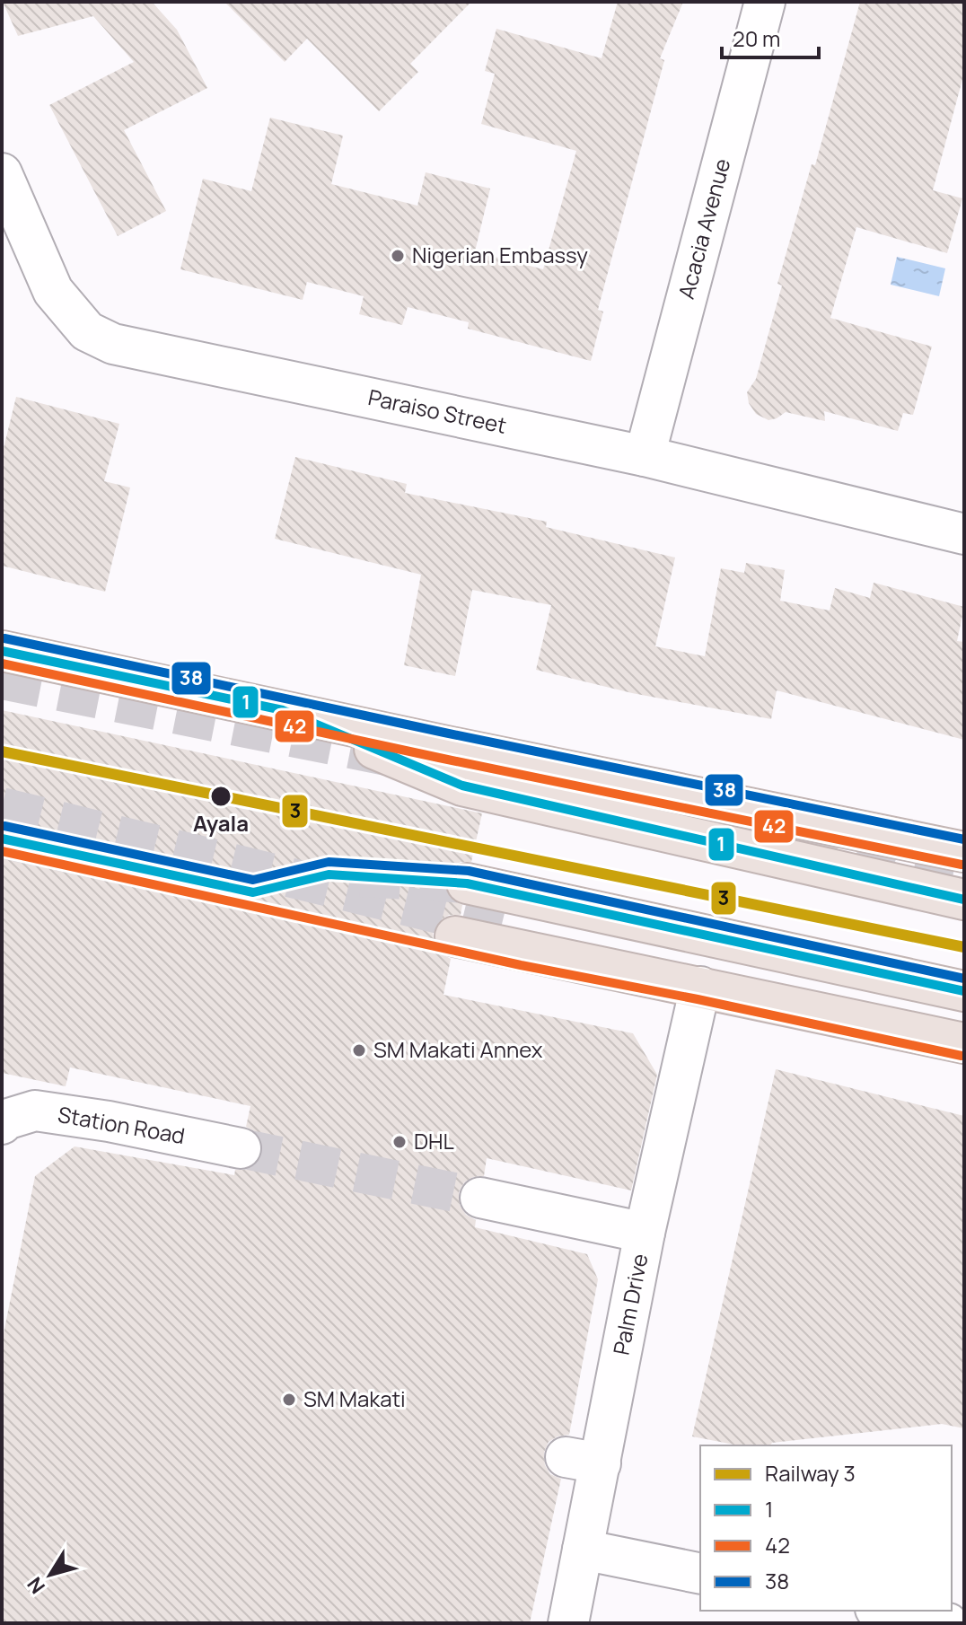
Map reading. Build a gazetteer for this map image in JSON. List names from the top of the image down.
{
  "streets": {
    "street": [
      "Acacia Avenue",
      "Paraiso Street",
      "Station Road",
      "Palm Drive"
    ]
  },
  "crossings": [
    ["Acacia Avenue", "Paraiso Street"]
  ],
  "places": [
    "Nigerian Embassy",
    "Ayala",
    "SM Makati Annex",
    "DHL",
    "SM Makati"
  ],
  "lines": [
    "transit line 38",
    "transit line 1",
    "transit line 42",
    "rail line 3"
  ],
  "legend": [
    "Railway 3",
    "1",
    "42",
    "38"
  ],
  "scale_bar": "20 m",
  "north": "bottom left"
}
